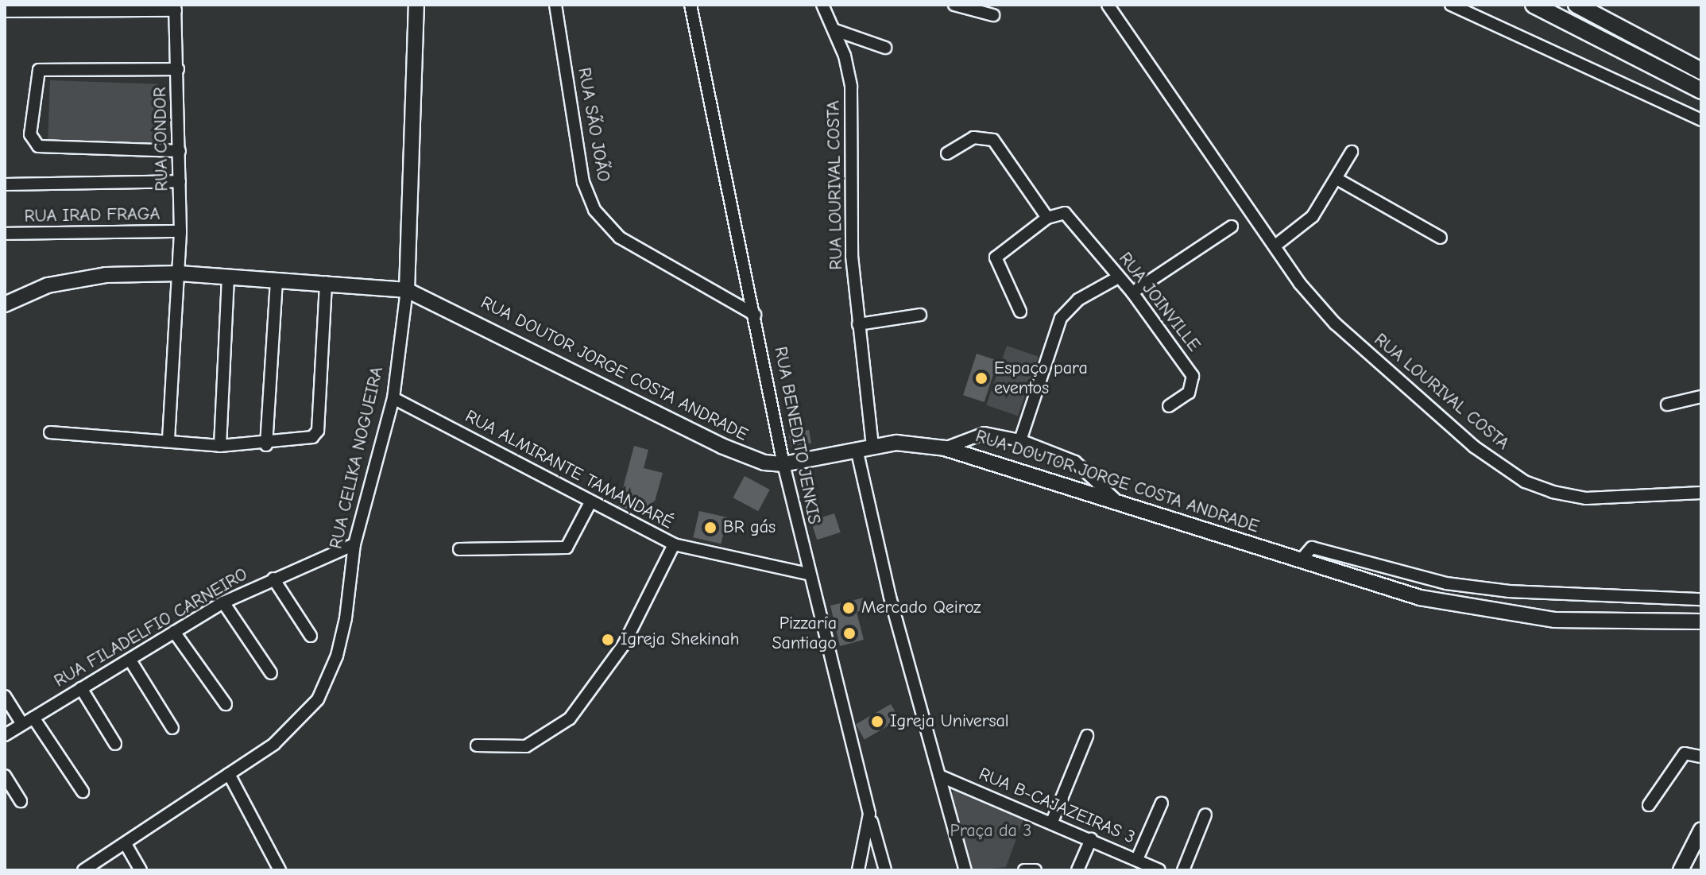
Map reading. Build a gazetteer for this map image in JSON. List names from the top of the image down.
{
  "streets": {
    "main road": ["RUA DOUTOR JORGE COSTA ANDRADE", "RUA CELIKA NOGUEIRA"],
    "street": [
      "RUA SÃO JOÃO",
      "RUA CONDOR",
      "RUA LOURIVAL COSTA",
      "RUA IRAD FRAGA",
      "RUA JOINVILLE",
      "RUA BENEDITO JENKIS",
      "RUA ALMIRANTE TAMANDARÉ",
      "RUA FILADELFIO CARNEIRO",
      "RUA B-CAJAZEIRAS 3"
    ]
  },
  "crossings": [
    ["RUA SÃO JOÃO", "RUA BENEDITO JENKIS"],
    ["RUA CONDOR", "RUA IRAD FRAGA"],
    ["RUA CONDOR", "RUA DOUTOR JORGE COSTA ANDRADE"],
    ["RUA LOURIVAL COSTA", "RUA DOUTOR JORGE COSTA ANDRADE"],
    ["RUA DOUTOR JORGE COSTA ANDRADE", "RUA BENEDITO JENKIS"],
    ["RUA DOUTOR JORGE COSTA ANDRADE", "RUA CELIKA NOGUEIRA"],
    ["RUA BENEDITO JENKIS", "RUA ALMIRANTE TAMANDARÉ"],
    ["RUA CELIKA NOGUEIRA", "RUA ALMIRANTE TAMANDARÉ"],
    ["RUA CELIKA NOGUEIRA", "RUA FILADELFIO CARNEIRO"]
  ],
  "parks": ["Praça da 3"],
  "places": [
    "Espaço para eventos",
    "BR gás",
    "Mercado Qeiroz",
    "Pizzaria Santiago",
    "Igreja Shekinah",
    "Igreja Universal"
  ]
}
